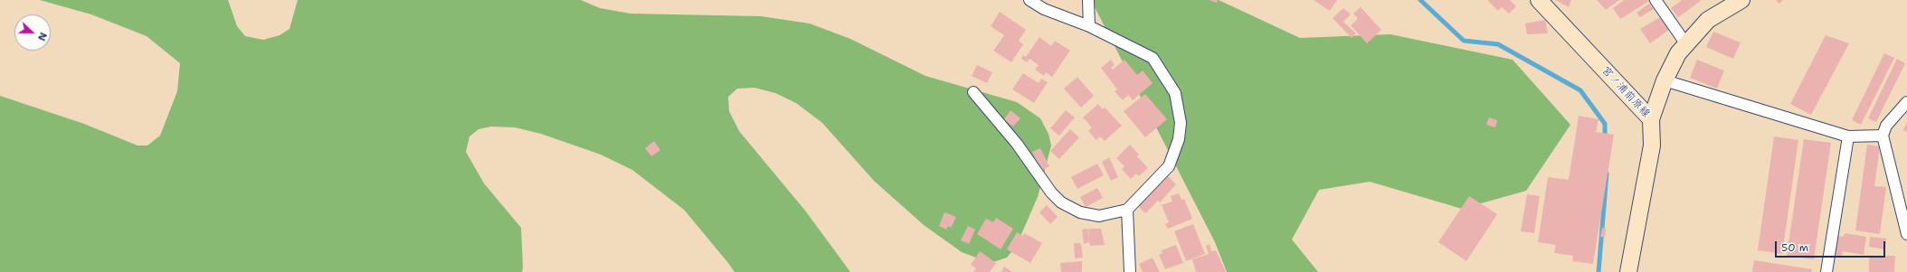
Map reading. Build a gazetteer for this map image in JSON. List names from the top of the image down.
{
  "streets": {
    "main road": ["宮ノ浦前原線"]
  },
  "scale_bar": "50 m",
  "north": "right"
}
